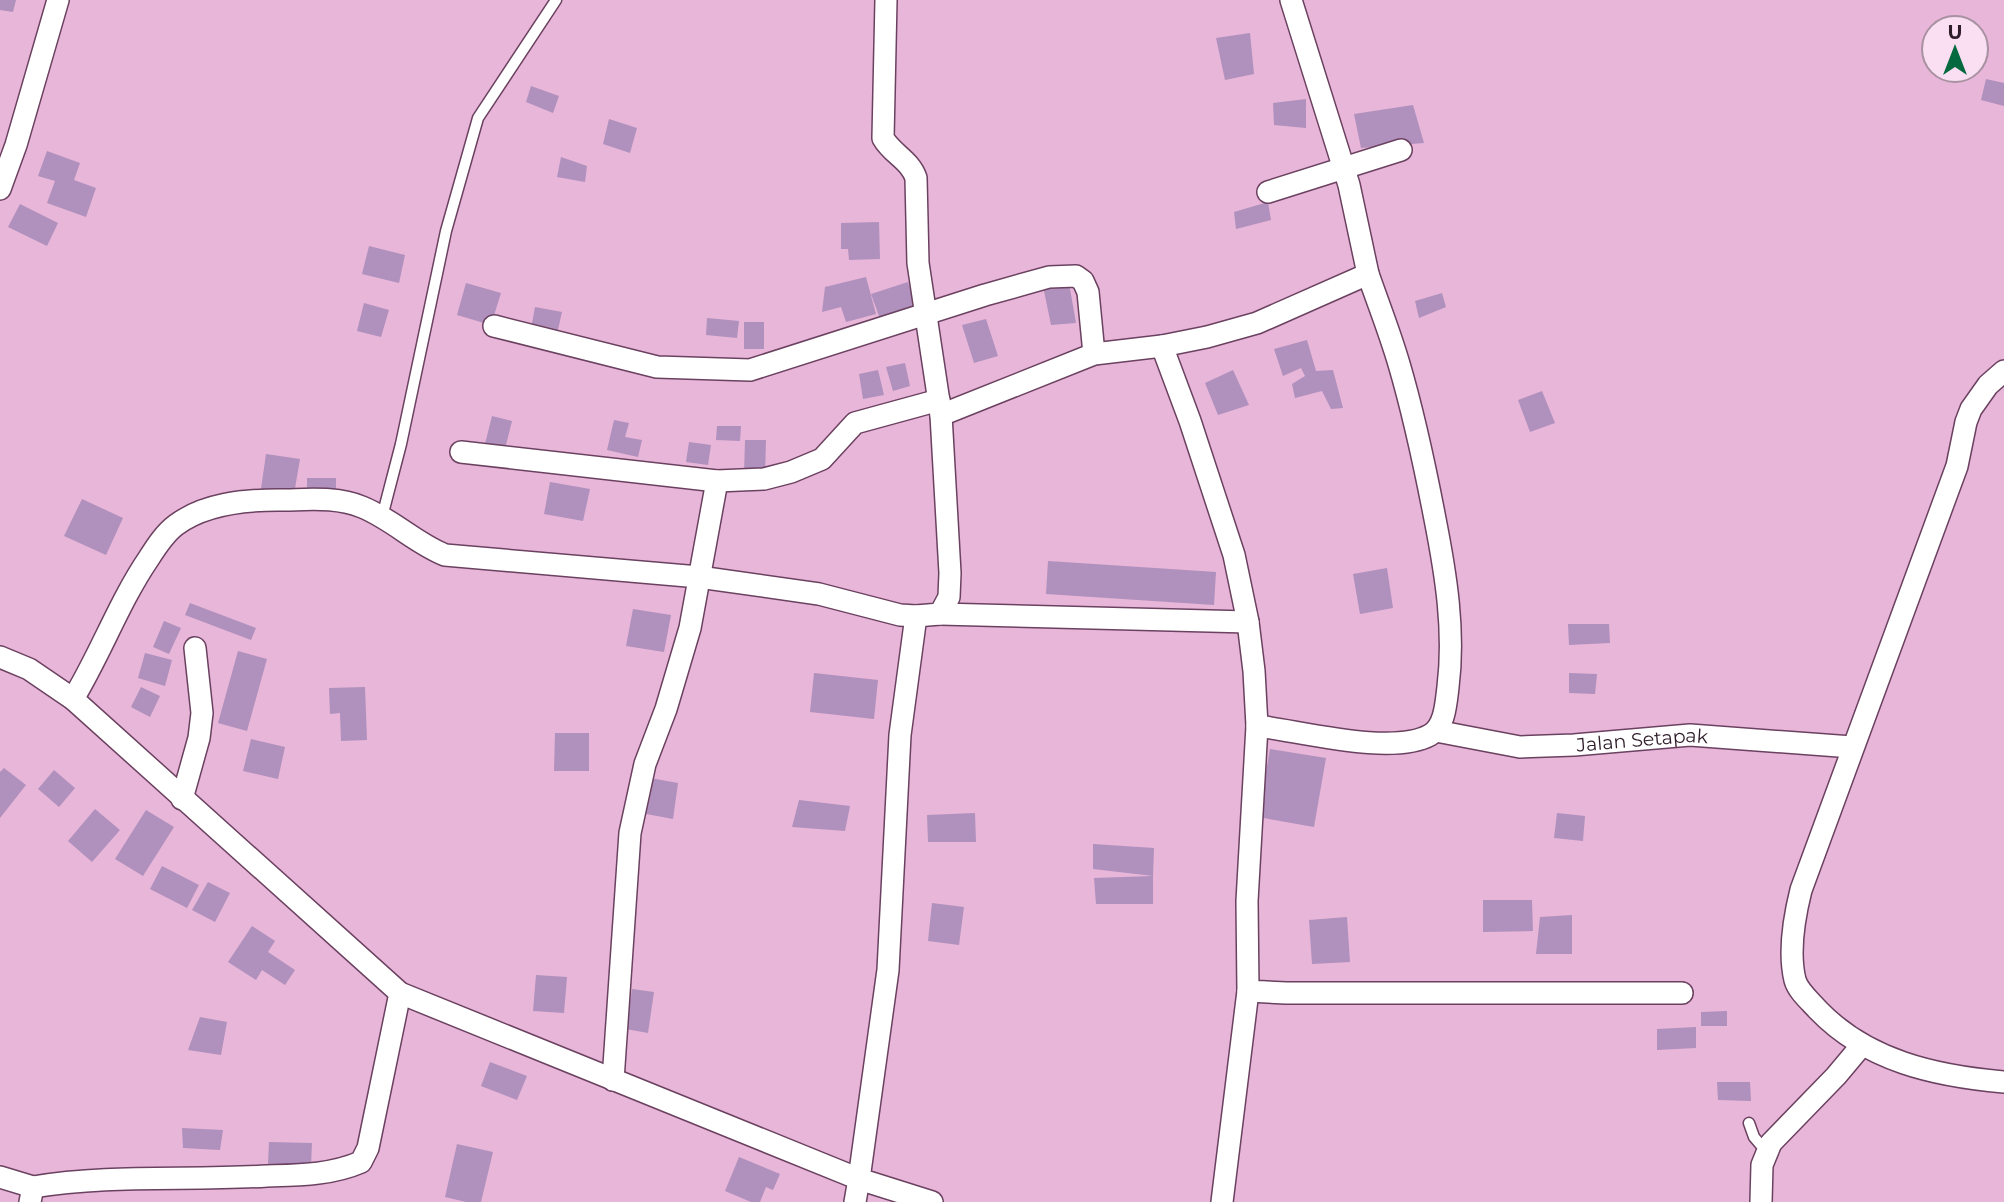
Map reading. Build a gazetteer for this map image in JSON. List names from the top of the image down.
{
  "streets": {
    "street": ["Jalan Setapak"]
  },
  "north": "top"
}
